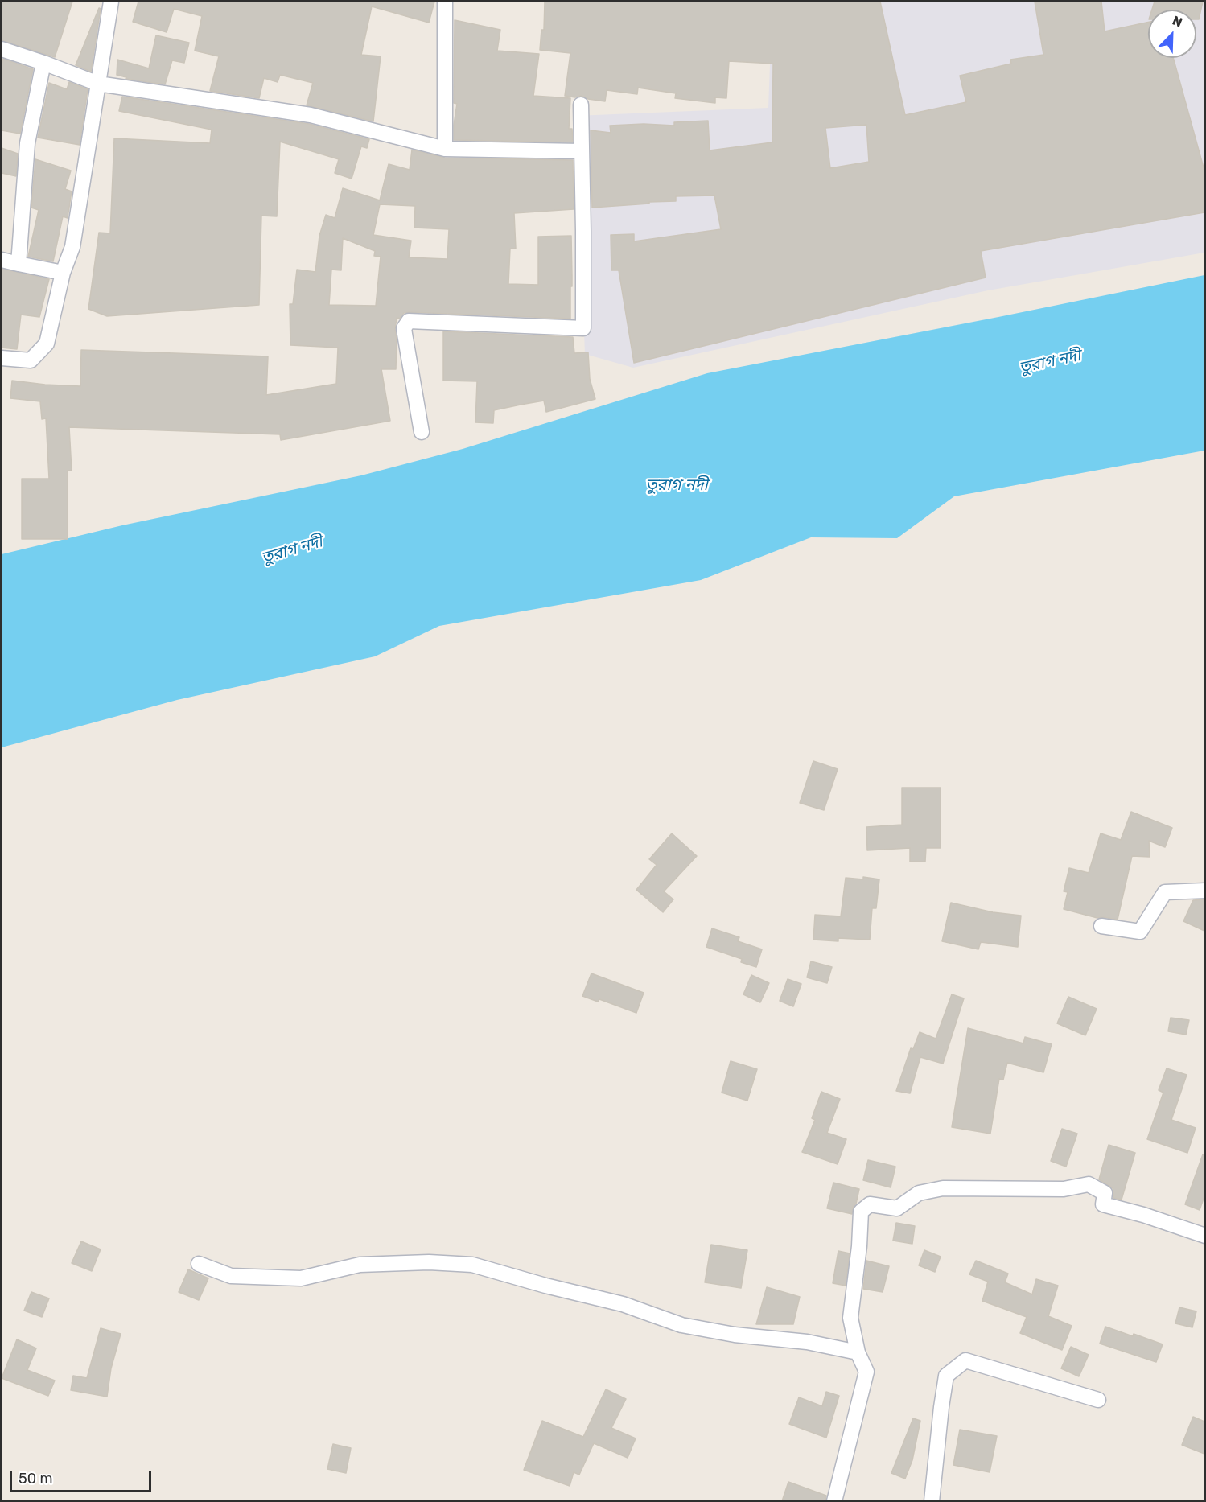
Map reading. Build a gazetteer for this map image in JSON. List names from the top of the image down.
{
  "water": ["তুরাগ নদী"],
  "scale_bar": "50 m",
  "north": "top right"
}
